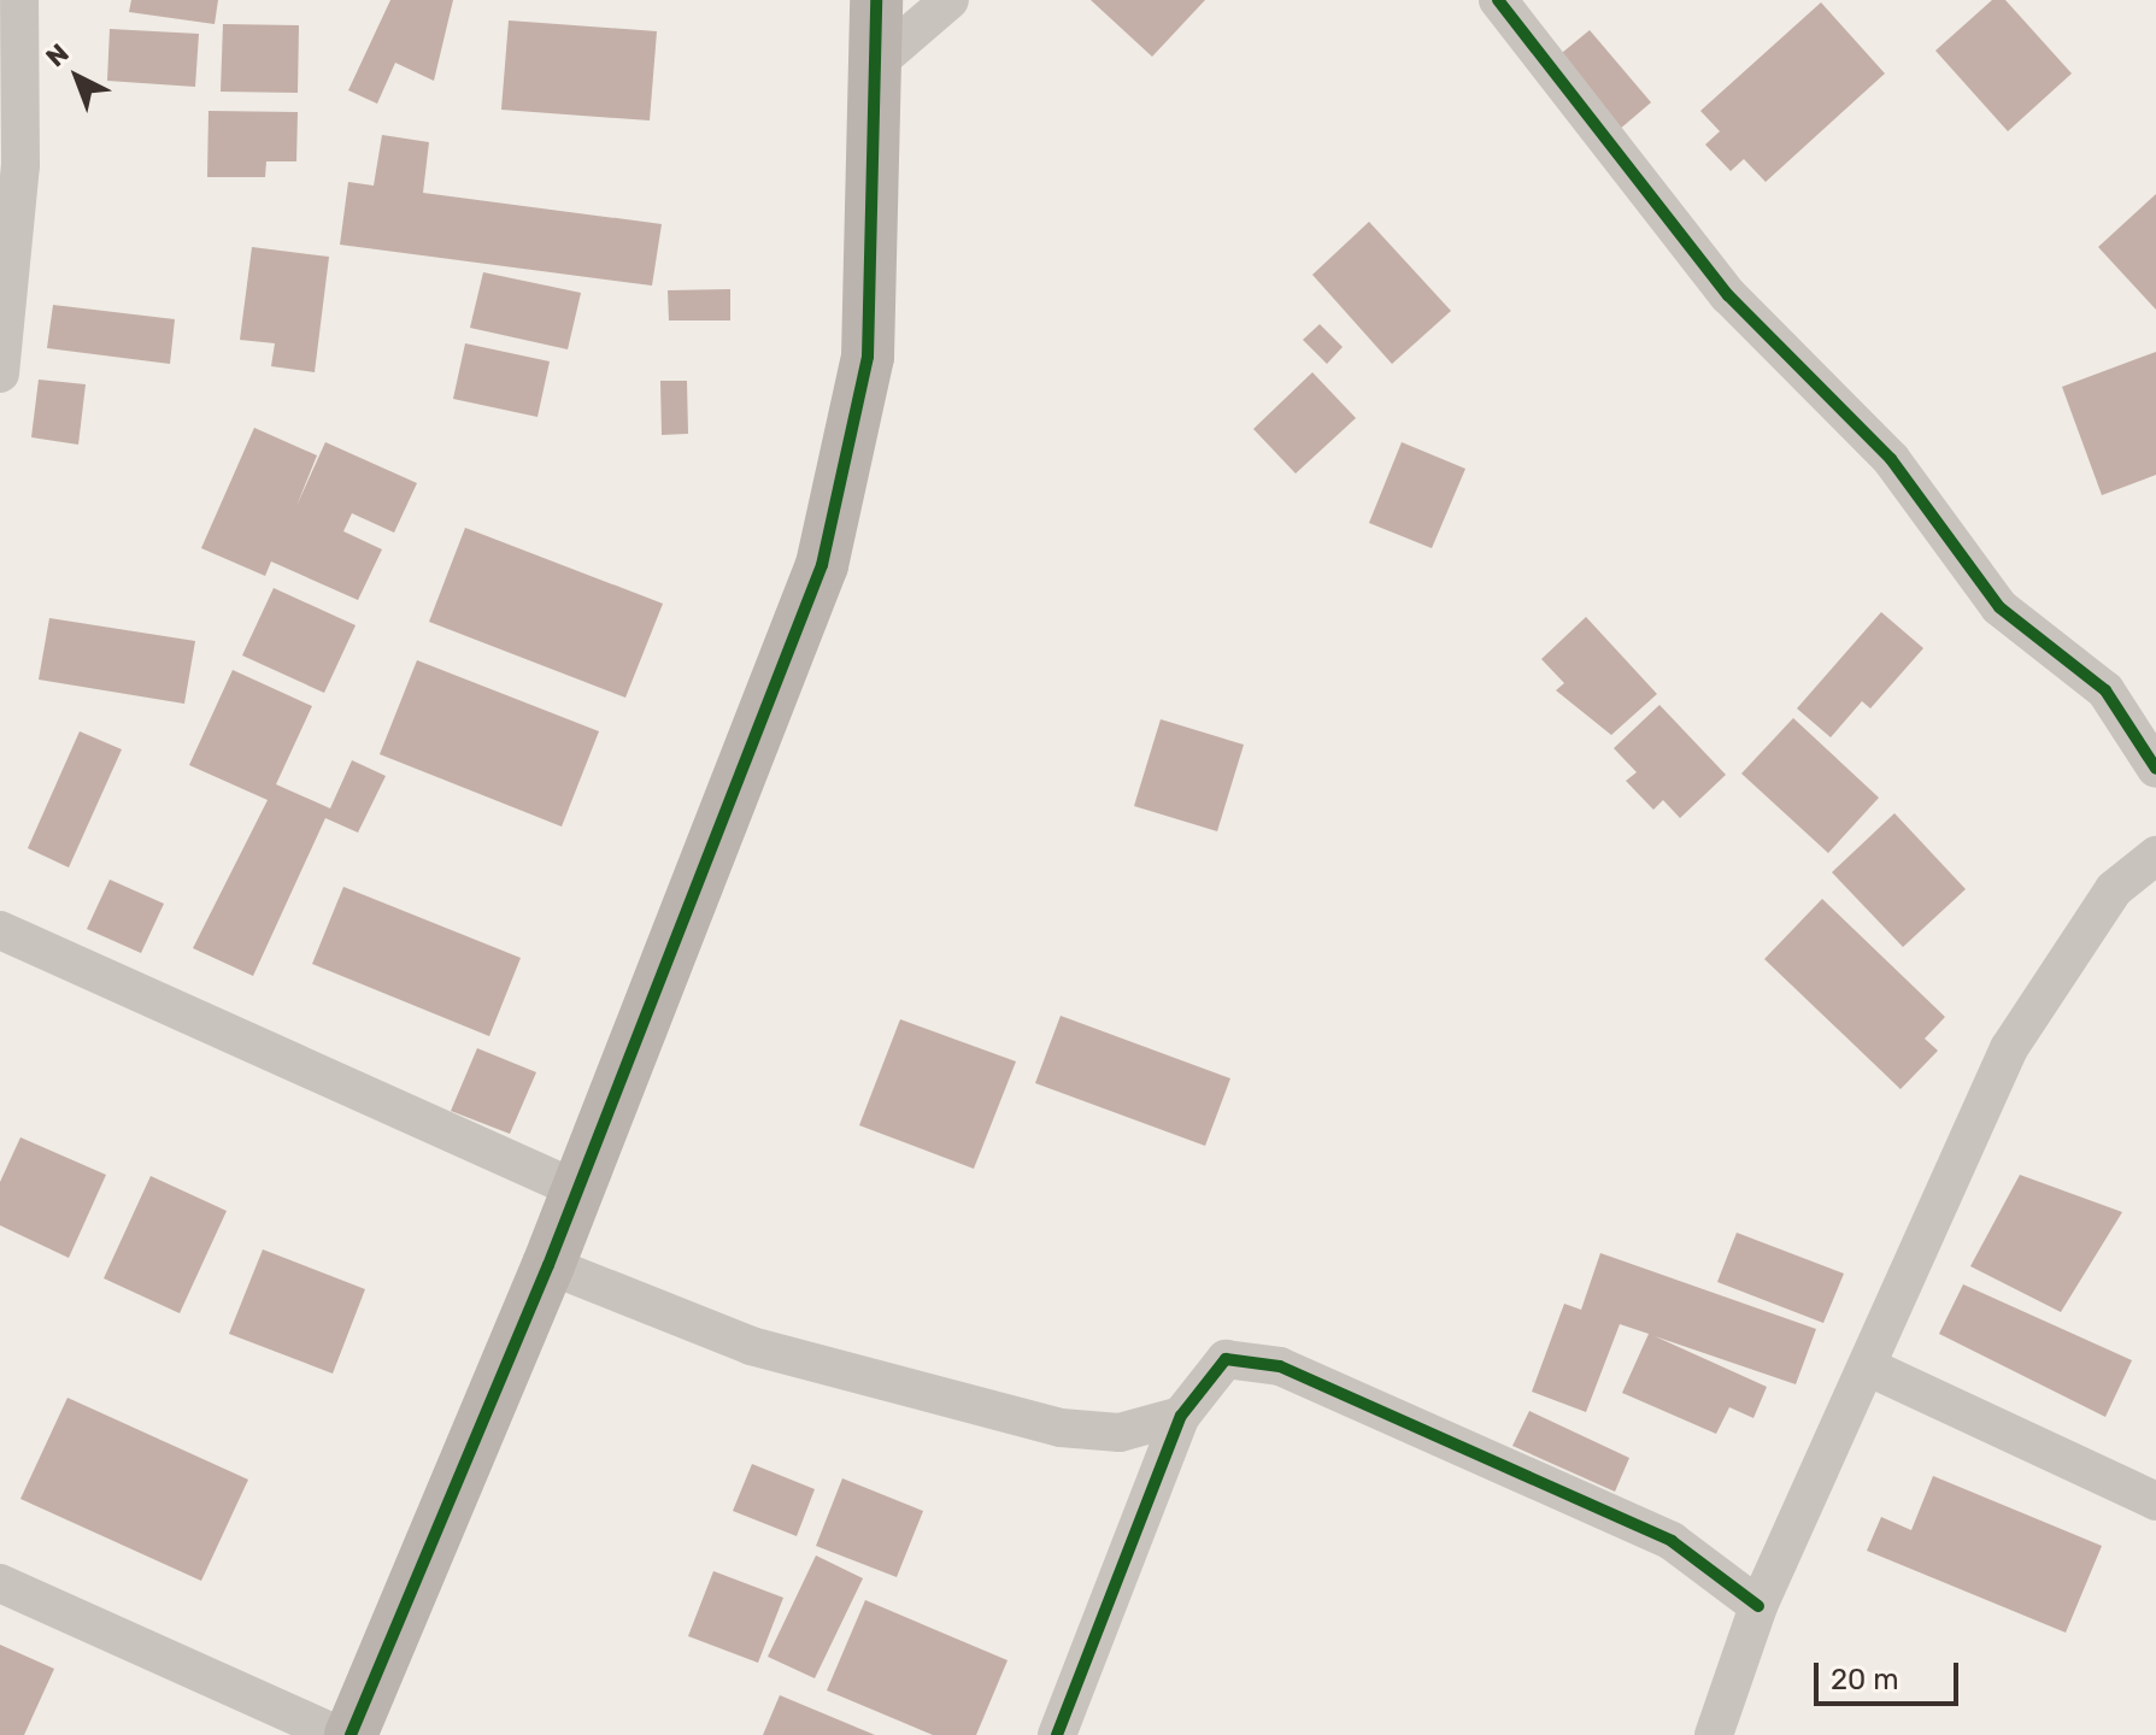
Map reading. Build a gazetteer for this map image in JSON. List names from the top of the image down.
{
  "scale_bar": "20 m",
  "north": "top left"
}
